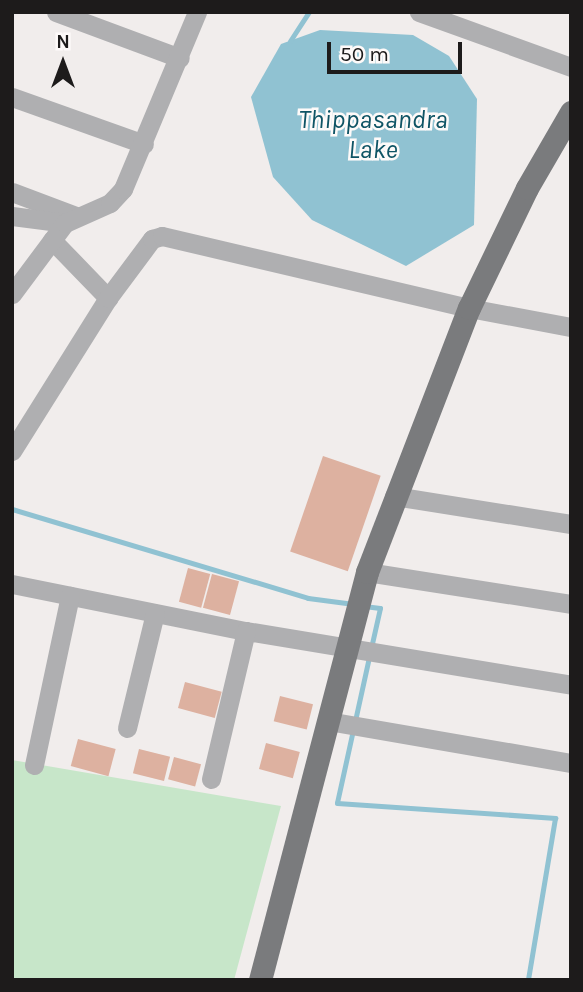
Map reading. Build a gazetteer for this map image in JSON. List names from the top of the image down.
{
  "water": ["Thippasandra Lake"],
  "scale_bar": "50 m",
  "north": "top"
}
